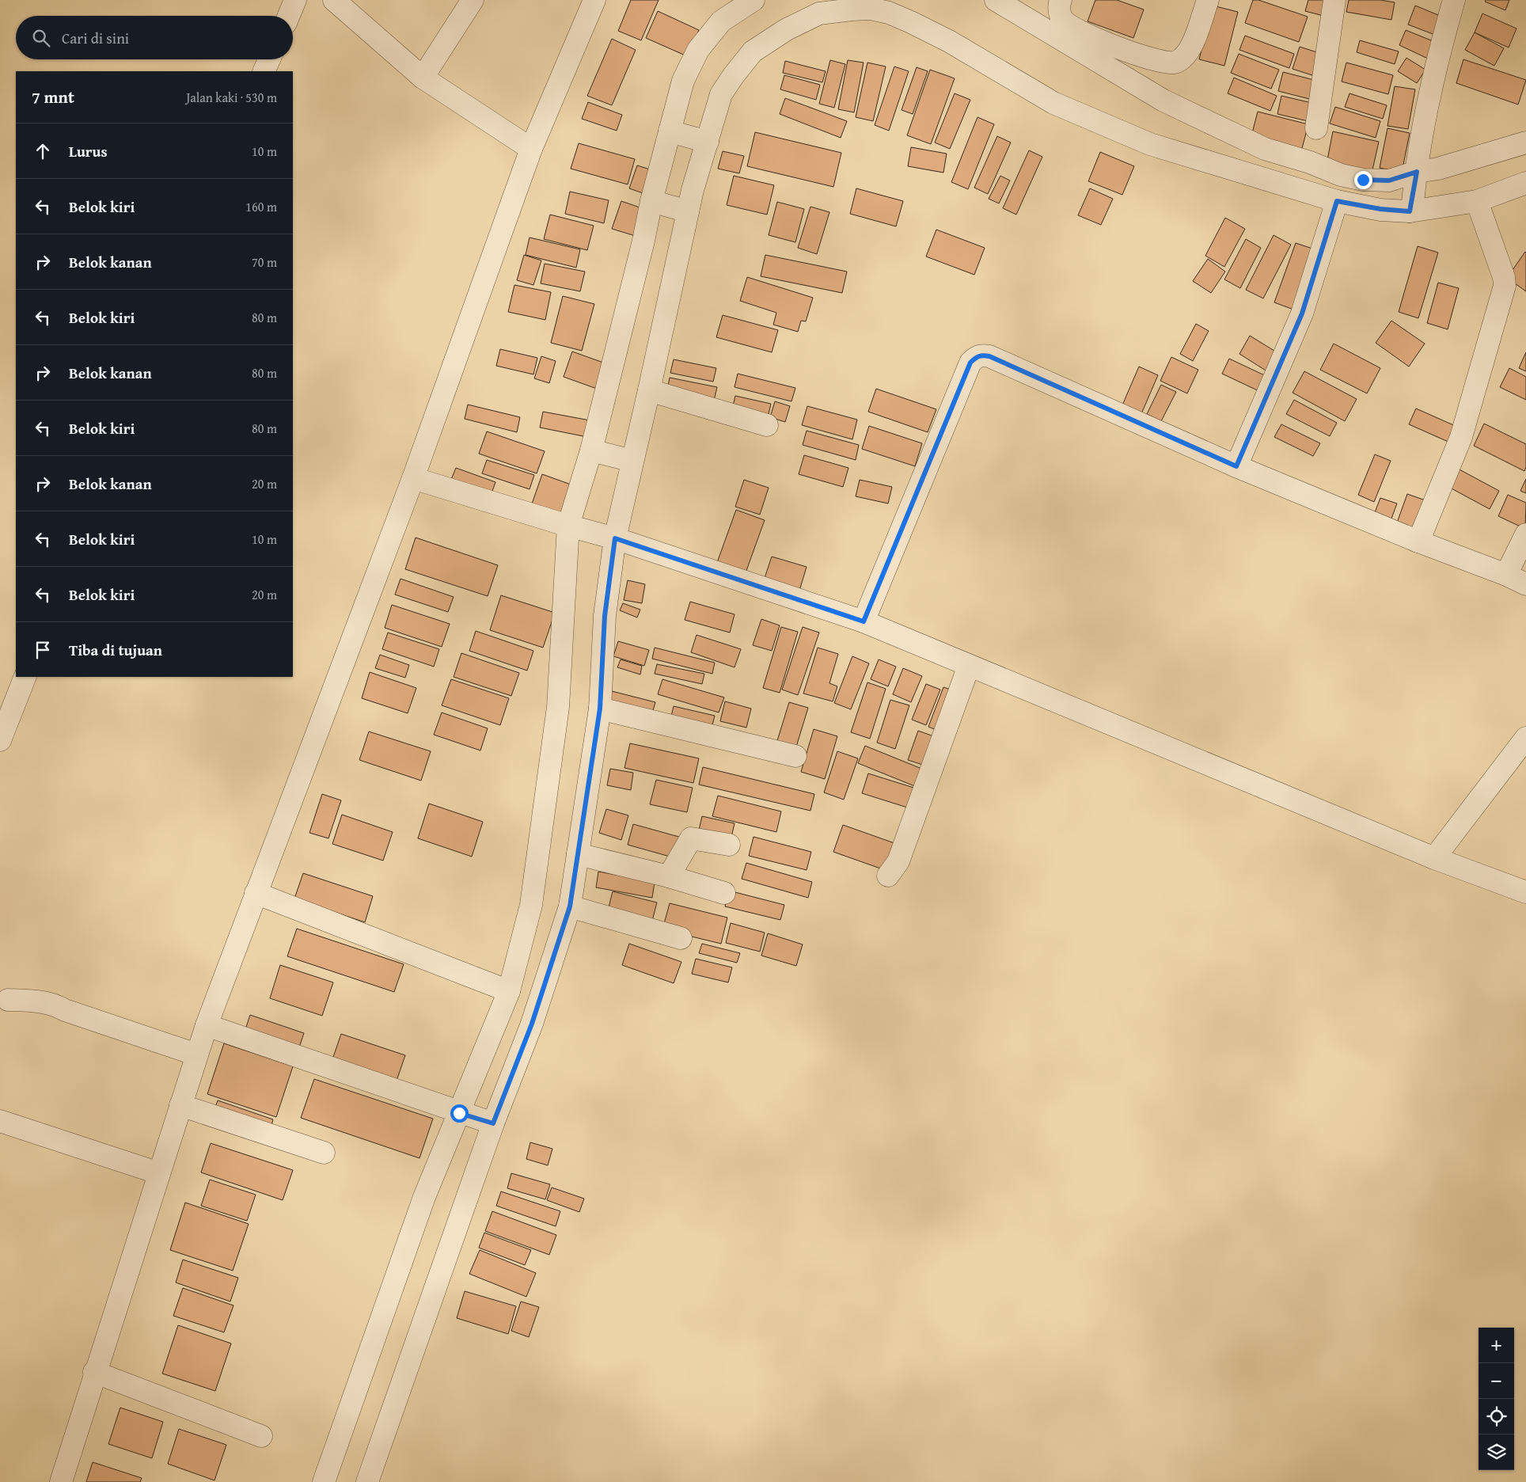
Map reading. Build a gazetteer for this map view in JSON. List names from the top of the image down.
{
  "page": {
    "search": "Cari di sini",
    "heading": ["7 mnt", "Jalan kaki · 530 m"],
    "list": [
      ["Lurus", "10 m"],
      ["Belok kiri", "160 m"],
      ["Belok kanan", "70 m"],
      ["Belok kiri", "80 m"],
      ["Belok kanan", "80 m"],
      ["Belok kiri", "80 m"],
      ["Belok kanan", "20 m"],
      ["Belok kiri", "10 m"],
      ["Belok kiri", "20 m"],
      "Tiba di tujuan"
    ],
    "map_buttons": ["+", "−"]
  }
}
